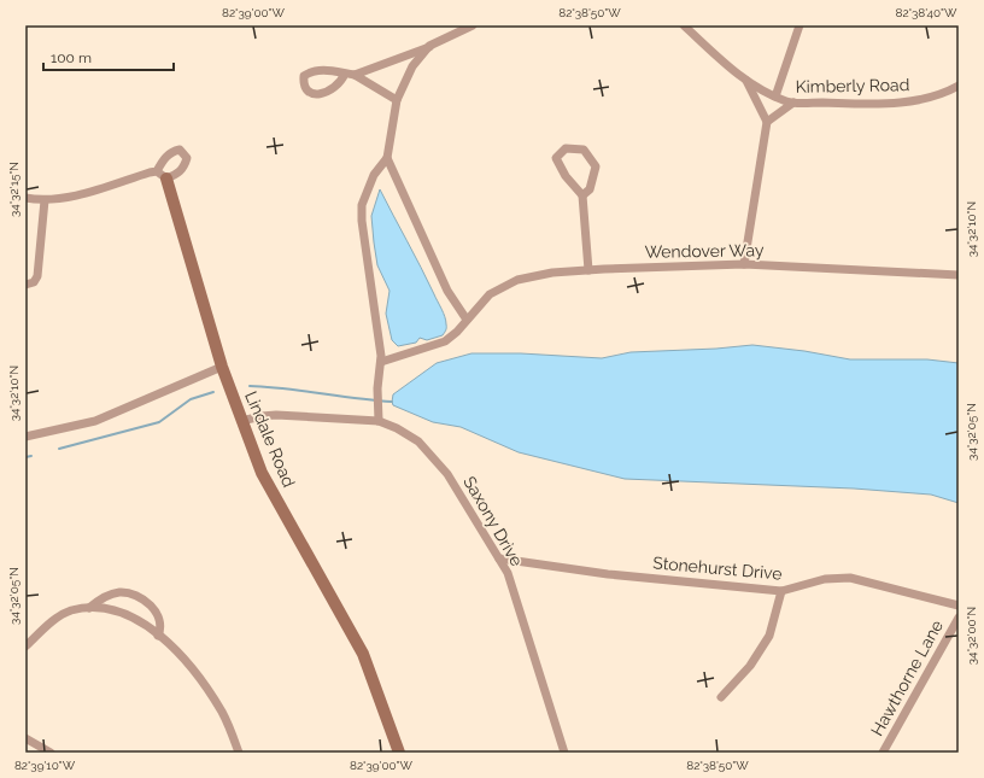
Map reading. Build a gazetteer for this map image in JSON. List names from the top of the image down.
{
  "streets": {
    "street": [
      "Kimberly Road",
      "Wendover Way",
      "Lindale Road",
      "Saxony Drive",
      "Stonehurst Drive",
      "Hawthorne Lane"
    ]
  },
  "crossings": [
    ["Saxony Drive", "Stonehurst Drive"]
  ],
  "scale_bar": "100 m",
  "coordinates": [
    "82°39'00\"W",
    "82°38'50\"W",
    "82°38'40\"W",
    "34°32'15\"N",
    "34°32'10\"N",
    "34°32'05\"N",
    "34°32'00\"N",
    "82°39'10\"W"
  ]
}
